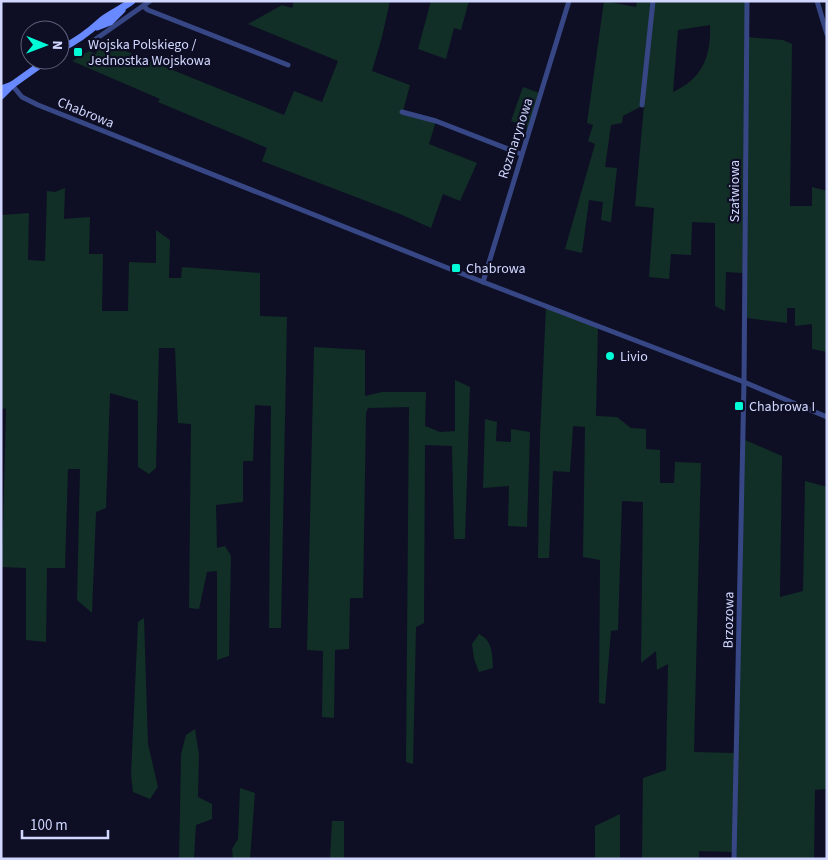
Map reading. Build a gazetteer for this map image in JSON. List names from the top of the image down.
{
  "streets": {
    "street": [
      "Chabrowa",
      "Rozmarynowa",
      "Szałwiowa",
      "Brzozowa"
    ]
  },
  "crossings": [
    ["Chabrowa", "Rozmarynowa"],
    ["Chabrowa", "Szałwiowa"],
    ["Chabrowa", "Brzozowa"],
    ["Szałwiowa", "Brzozowa"]
  ],
  "places": {
    "transit": ["Wojska Polskiego / Jednostka Wojskowa", "Chabrowa", "Chabrowa I"],
    "other": ["Livio"]
  },
  "scale_bar": "100 m",
  "north": "right"
}
